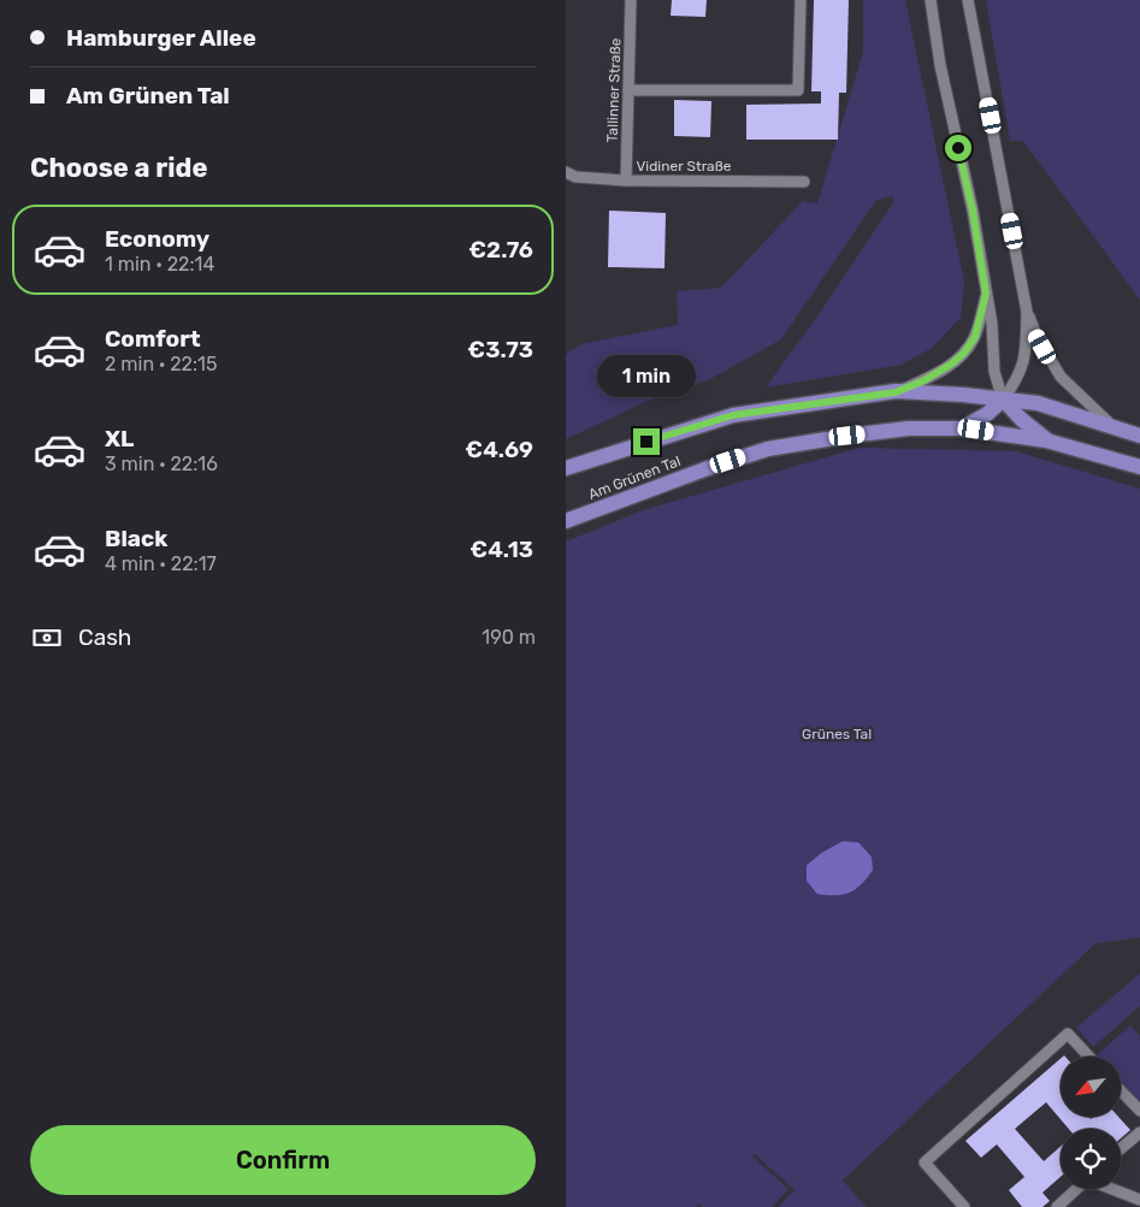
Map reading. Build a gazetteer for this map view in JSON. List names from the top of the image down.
{
  "streets": {
    "main road": ["Am Grünen Tal"],
    "street": ["Tallinner Straße", "Vidiner Straße"]
  },
  "crossings": [
    ["Tallinner Straße", "Vidiner Straße"]
  ],
  "parks": ["Grünes Tal"],
  "north": "bottom left",
  "page": {
    "banner": ["Hamburger Allee", "Am Grünen Tal"],
    "heading": "Choose a ride",
    "list": [
      {
        "name": "Economy",
        "note": "1 min · 22:14",
        "value": "€2.76"
      },
      {
        "name": "Comfort",
        "note": "2 min · 22:15",
        "value": "€3.73"
      },
      {
        "name": "XL",
        "note": "3 min · 22:16",
        "value": "€4.69"
      },
      {
        "name": "Black",
        "note": "4 min · 22:17",
        "value": "€4.13"
      }
    ],
    "bubble": "1 min",
    "pay": ["Cash", "190 m"],
    "buttons": "Confirm"
  }
}
